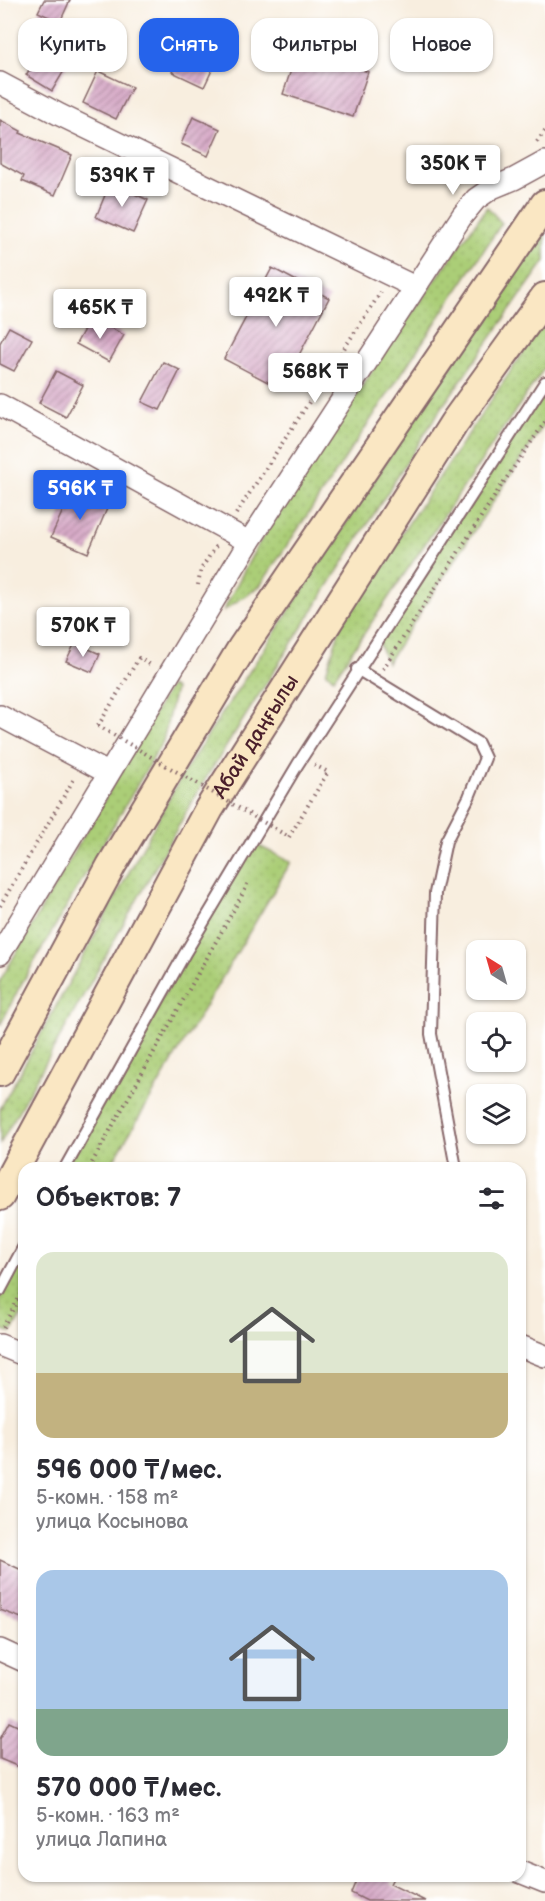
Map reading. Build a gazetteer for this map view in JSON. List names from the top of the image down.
{
  "streets": {
    "main road": ["Абай даңғылы"]
  },
  "north": "top left",
  "page": {
    "chip": [
      "Купить",
      "Снять",
      "Фильтры",
      "Новое"
    ],
    "price": [
      "350K ₸",
      "539K ₸",
      "492K ₸",
      "465K ₸",
      "568K ₸",
      "596K ₸",
      "570K ₸"
    ],
    "heading": "Объектов: 7",
    "list": [
      {
        "name": "596 000 ₸/мес.",
        "note": "5-комн. · 158 m² · улица Косынова"
      },
      {
        "name": "570 000 ₸/мес.",
        "note": "5-комн. · 163 m² · улица Лапина"
      }
    ]
  }
}
